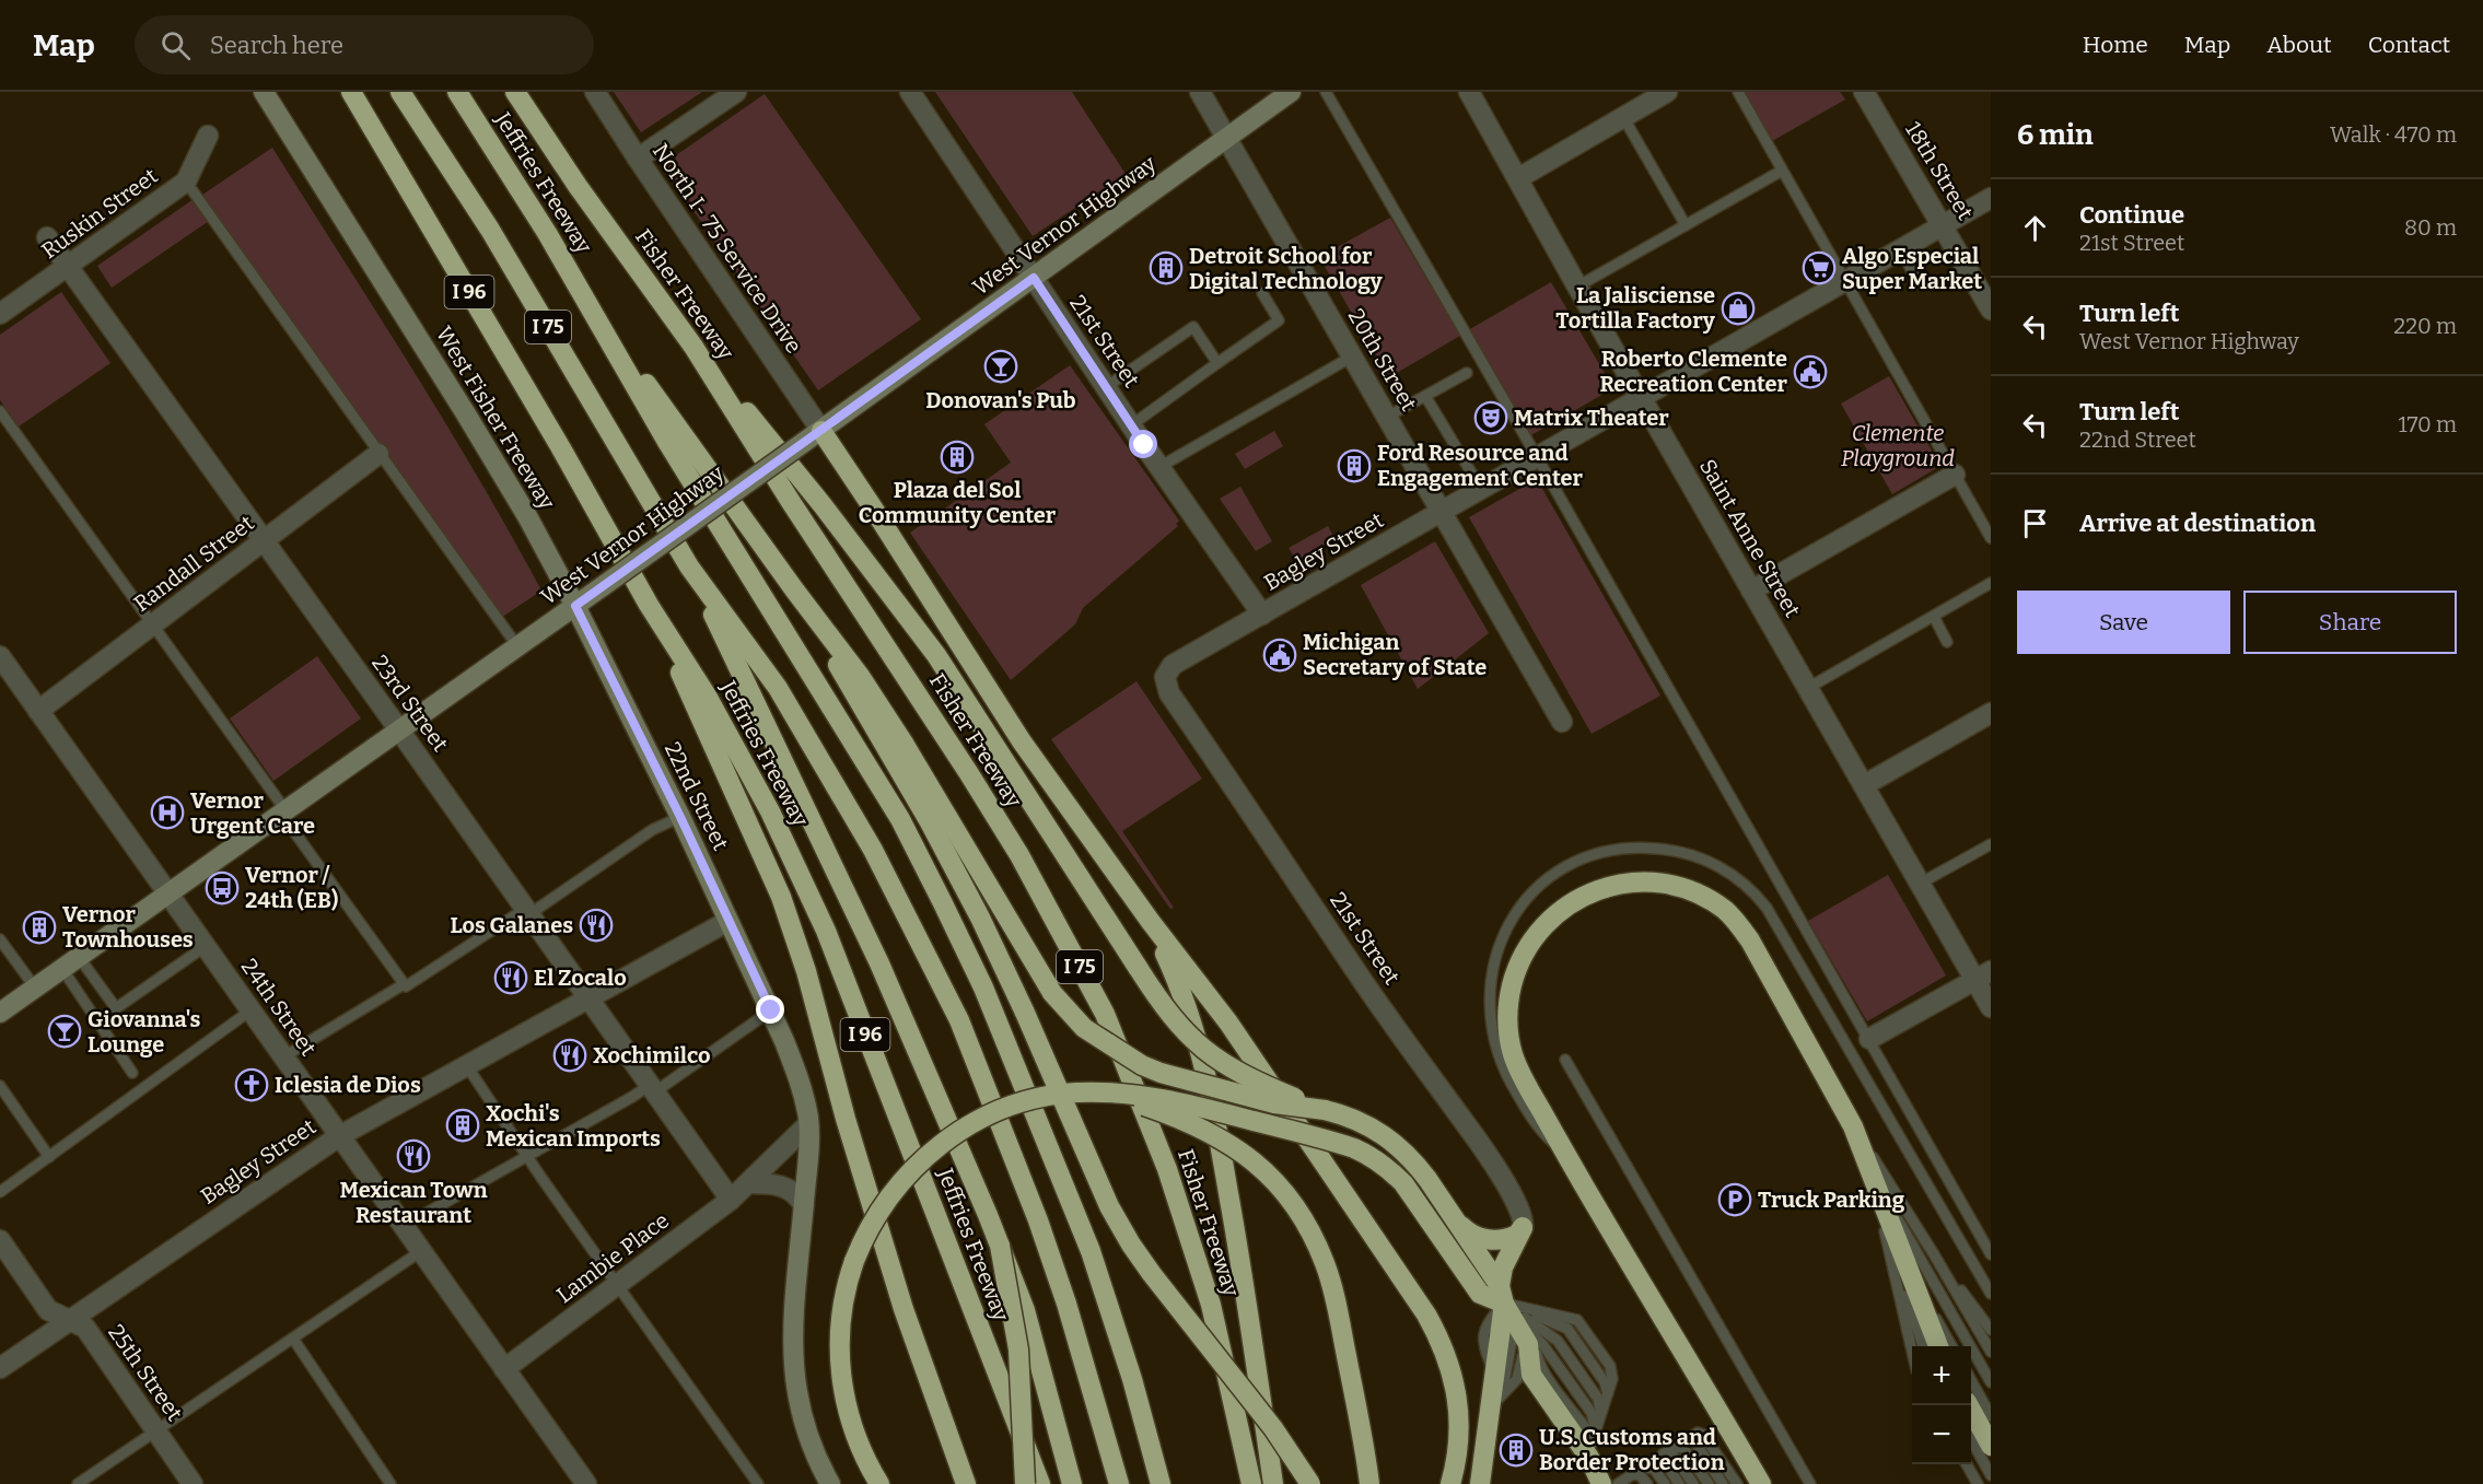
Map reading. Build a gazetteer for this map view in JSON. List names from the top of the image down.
{
  "streets": {
    "highway": [
      "Jeffries Freeway",
      "I 96",
      "Fisher Freeway",
      "I 75"
    ],
    "street": [
      "18th Street",
      "Ruskin Street",
      "West Vernor Highway",
      "North I- 75 Service Drive",
      "21st Street",
      "20th Street",
      "West Fisher Freeway",
      "Saint Anne Street",
      "Bagley Street",
      "Randall Street",
      "23rd Street",
      "22nd Street",
      "24th Street",
      "Lambie Place",
      "25th Street"
    ]
  },
  "crossings": [
    ["18th Street", "Bagley Street"],
    ["Ruskin Street", "23rd Street"],
    ["West Vernor Highway", "North I- 75 Service Drive"],
    ["West Vernor Highway", "21st Street"],
    ["West Vernor Highway", "20th Street"],
    ["West Vernor Highway", "West Fisher Freeway"],
    ["West Vernor Highway", "23rd Street"],
    ["West Vernor Highway", "22nd Street"],
    ["West Vernor Highway", "24th Street"],
    ["21st Street", "Bagley Street"],
    ["20th Street", "Bagley Street"],
    ["West Fisher Freeway", "22nd Street"],
    ["Saint Anne Street", "Bagley Street"],
    ["Bagley Street", "23rd Street"],
    ["Bagley Street", "22nd Street"],
    ["Bagley Street", "24th Street"],
    ["Bagley Street", "25th Street"],
    ["Randall Street", "23rd Street"],
    ["Randall Street", "24th Street"],
    ["23rd Street", "Lambie Place"],
    ["22nd Street", "Lambie Place"],
    ["24th Street", "Lambie Place"]
  ],
  "parks": ["Clemente Playground"],
  "places": {
    "building": [
      "Detroit School for Digital Technology",
      "Plaza del Sol Community Center",
      "Ford Resource and Engagement Center",
      "Vernor Townhouses",
      "Xochi's Mexican Imports",
      "U.S. Customs and Border Protection"
    ],
    "supermarket": ["Algo Especial Super Market"],
    "shop": ["La Jalisciense Tortilla Factory"],
    "bar": ["Donovan's Pub", "Giovanna's Lounge"],
    "public building": ["Roberto Clemente Recreation Center", "Michigan Secretary of State"],
    "theatre": ["Matrix Theater"],
    "hospital": ["Vernor Urgent Care"],
    "bus stop": ["Vernor / 24th (EB)"],
    "restaurant": [
      "Los Galanes",
      "El Zocalo",
      "Xochimilco",
      "Mexican Town Restaurant"
    ],
    "church": ["Iclesia de Dios"],
    "parking": ["Truck Parking"]
  },
  "page": {
    "header": "Map",
    "search": "Search here",
    "nav": [
      "Home",
      "Map",
      "About",
      "Contact"
    ],
    "heading": ["6 min", "Walk · 470 m"],
    "list": [
      ["Continue", "21st Street", "80 m"],
      ["Turn left", "West Vernor Highway", "220 m"],
      ["Turn left", "22nd Street", "170 m"],
      "Arrive at destination"
    ],
    "buttons": ["Save", "Share"],
    "map_buttons": ["+", "−"]
  }
}
